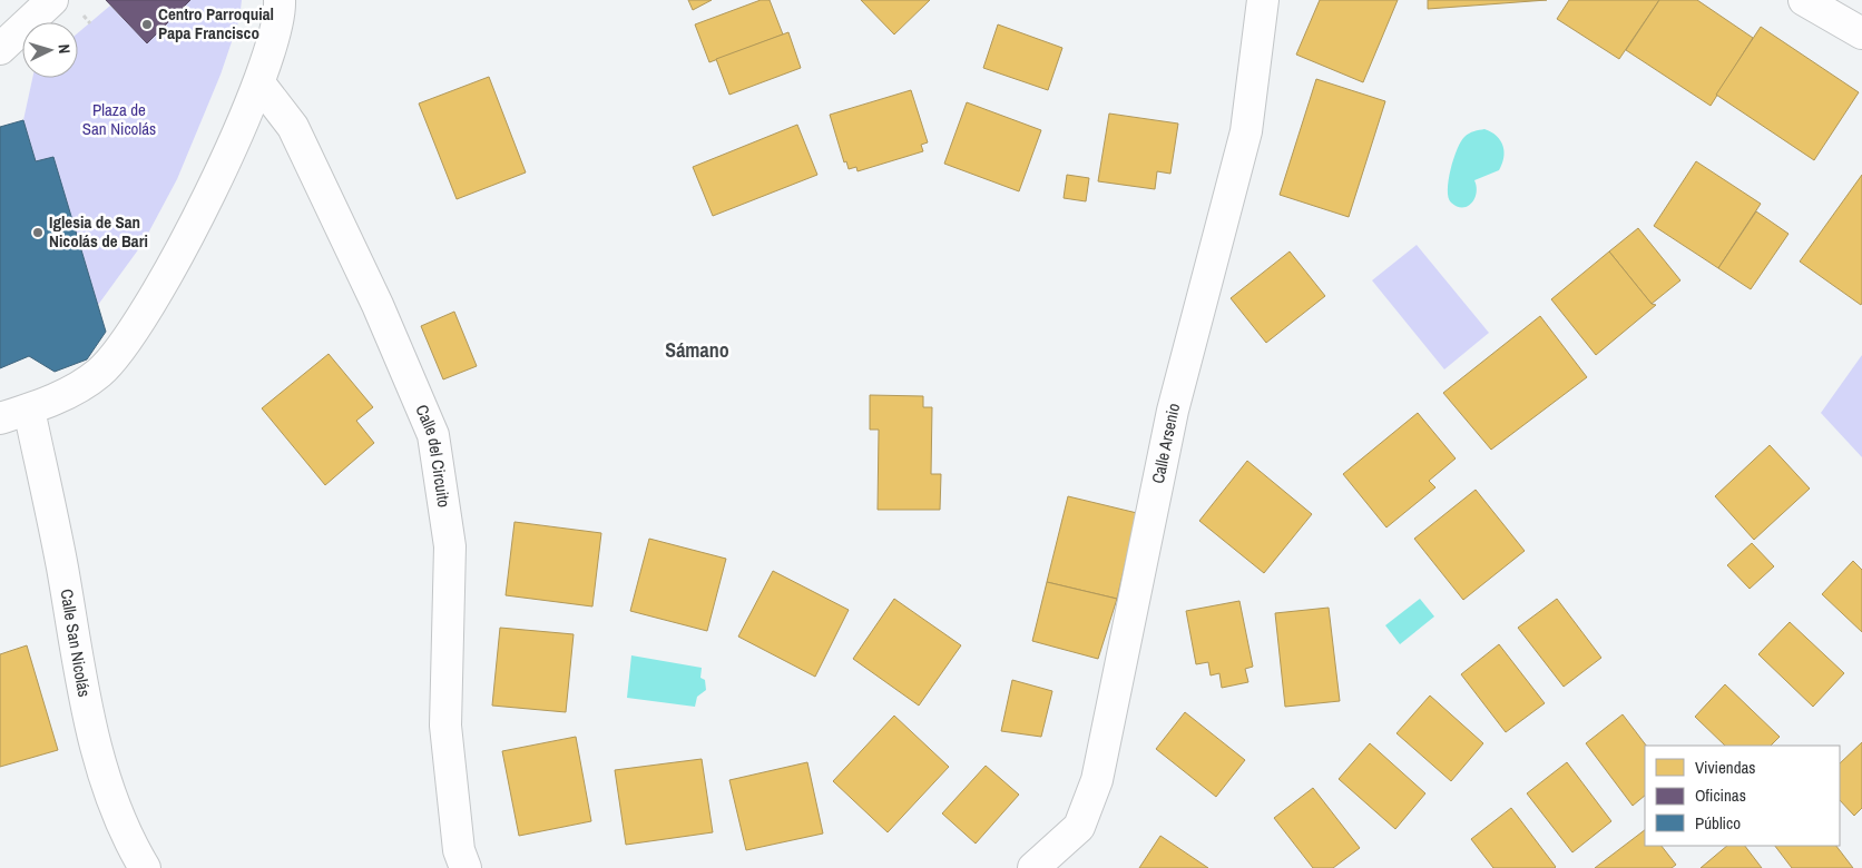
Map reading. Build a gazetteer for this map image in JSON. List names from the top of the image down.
{
  "streets": {
    "street": ["Calle Arsenio", "Calle del Circuito", "Calle San Nicolás"]
  },
  "districts": ["Sámano"],
  "parks": ["Plaza de San Nicolás"],
  "places": ["Centro Parroquial Papa Francisco", "Iglesia de San Nicolás de Bari"],
  "legend": ["Viviendas", "Oficinas", "Público"],
  "north": "right"
}
